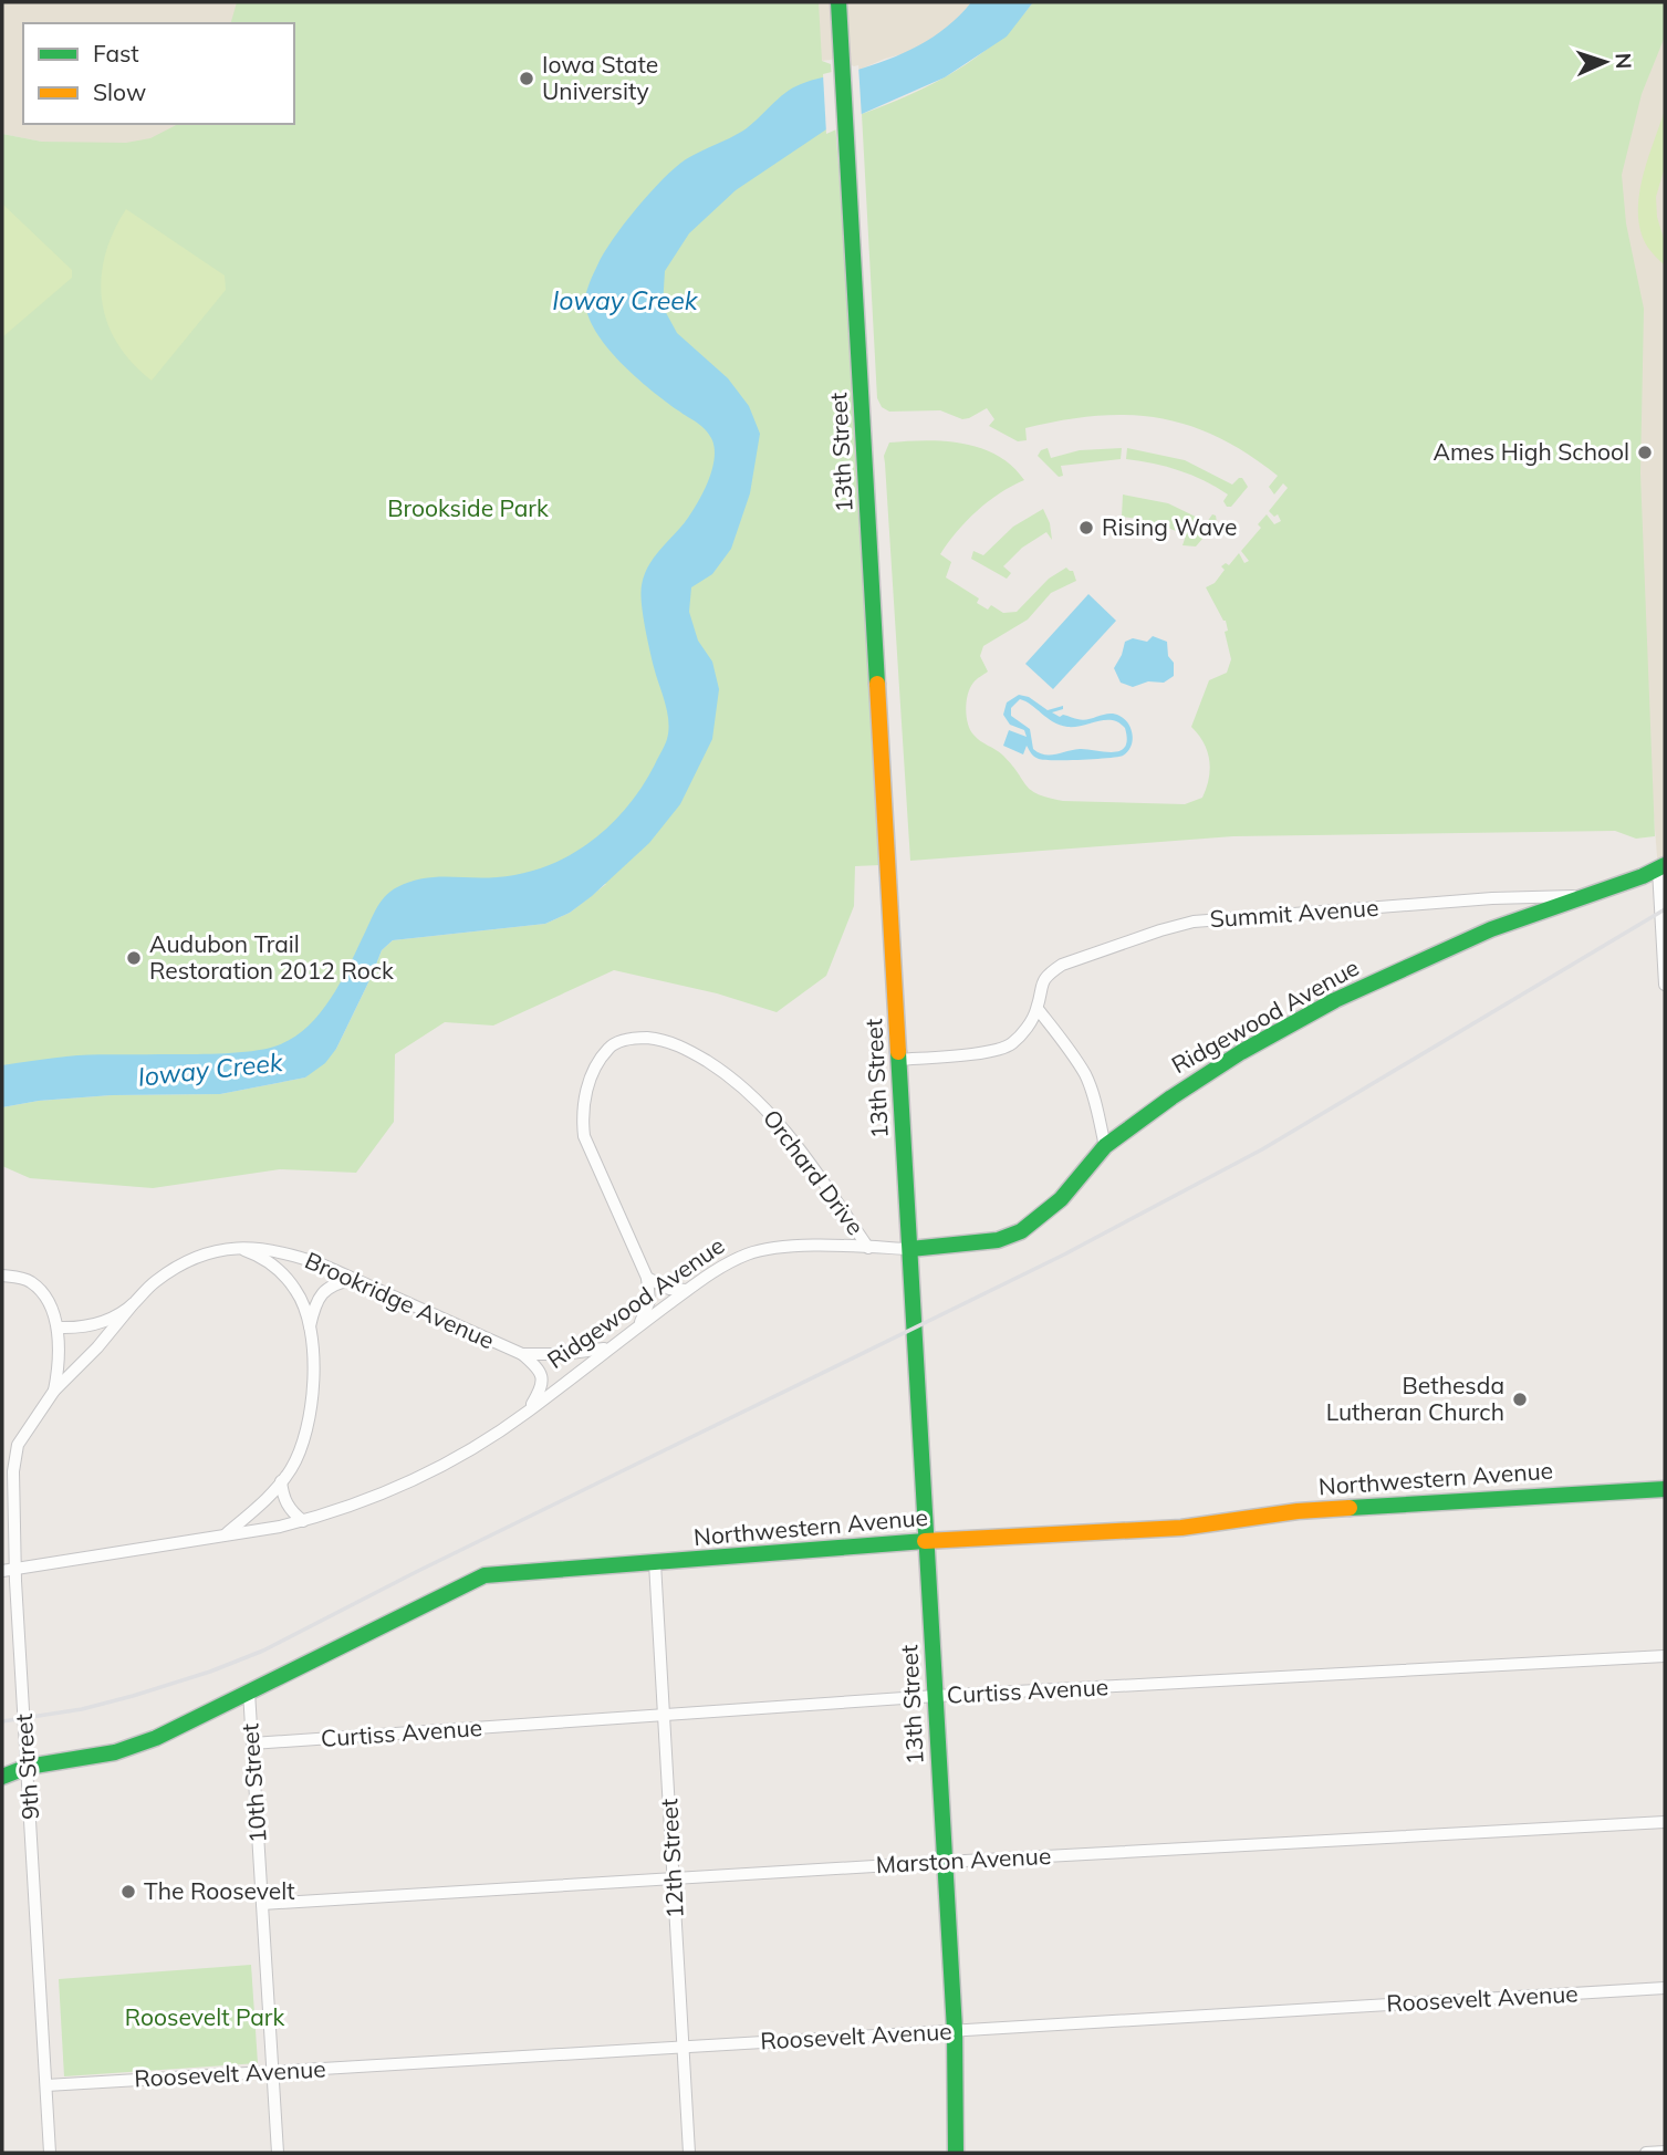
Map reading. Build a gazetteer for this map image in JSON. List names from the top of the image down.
{
  "streets": {
    "street": [
      "13th Street",
      "Summit Avenue",
      "Ridgewood Avenue",
      "Orchard Drive",
      "Brookridge Avenue",
      "Northwestern Avenue",
      "Curtiss Avenue",
      "9th Street",
      "10th Street",
      "12th Street",
      "Marston Avenue",
      "Roosevelt Avenue"
    ]
  },
  "crossings": [
    ["13th Street", "Summit Avenue"],
    ["13th Street", "Ridgewood Avenue"],
    ["13th Street", "Northwestern Avenue"],
    ["13th Street", "Curtiss Avenue"],
    ["13th Street", "Marston Avenue"],
    ["13th Street", "Roosevelt Avenue"],
    ["Summit Avenue", "Ridgewood Avenue"],
    ["Ridgewood Avenue", "Orchard Drive"],
    ["Ridgewood Avenue", "Brookridge Avenue"],
    ["Ridgewood Avenue", "9th Street"],
    ["Brookridge Avenue", "9th Street"],
    ["Northwestern Avenue", "9th Street"],
    ["Northwestern Avenue", "10th Street"],
    ["Northwestern Avenue", "12th Street"],
    ["Curtiss Avenue", "10th Street"],
    ["Curtiss Avenue", "12th Street"],
    ["9th Street", "Roosevelt Avenue"],
    ["10th Street", "Marston Avenue"],
    ["10th Street", "Roosevelt Avenue"],
    ["12th Street", "Marston Avenue"],
    ["12th Street", "Roosevelt Avenue"]
  ],
  "water": ["Ioway Creek"],
  "parks": ["Brookside Park", "Roosevelt Park"],
  "places": [
    "Iowa State University",
    "Ames High School",
    "Rising Wave",
    "Audubon Trail Restoration 2012 Rock",
    "Bethesda Lutheran Church",
    "The Roosevelt"
  ],
  "legend": ["Fast", "Slow"],
  "north": "right"
}
